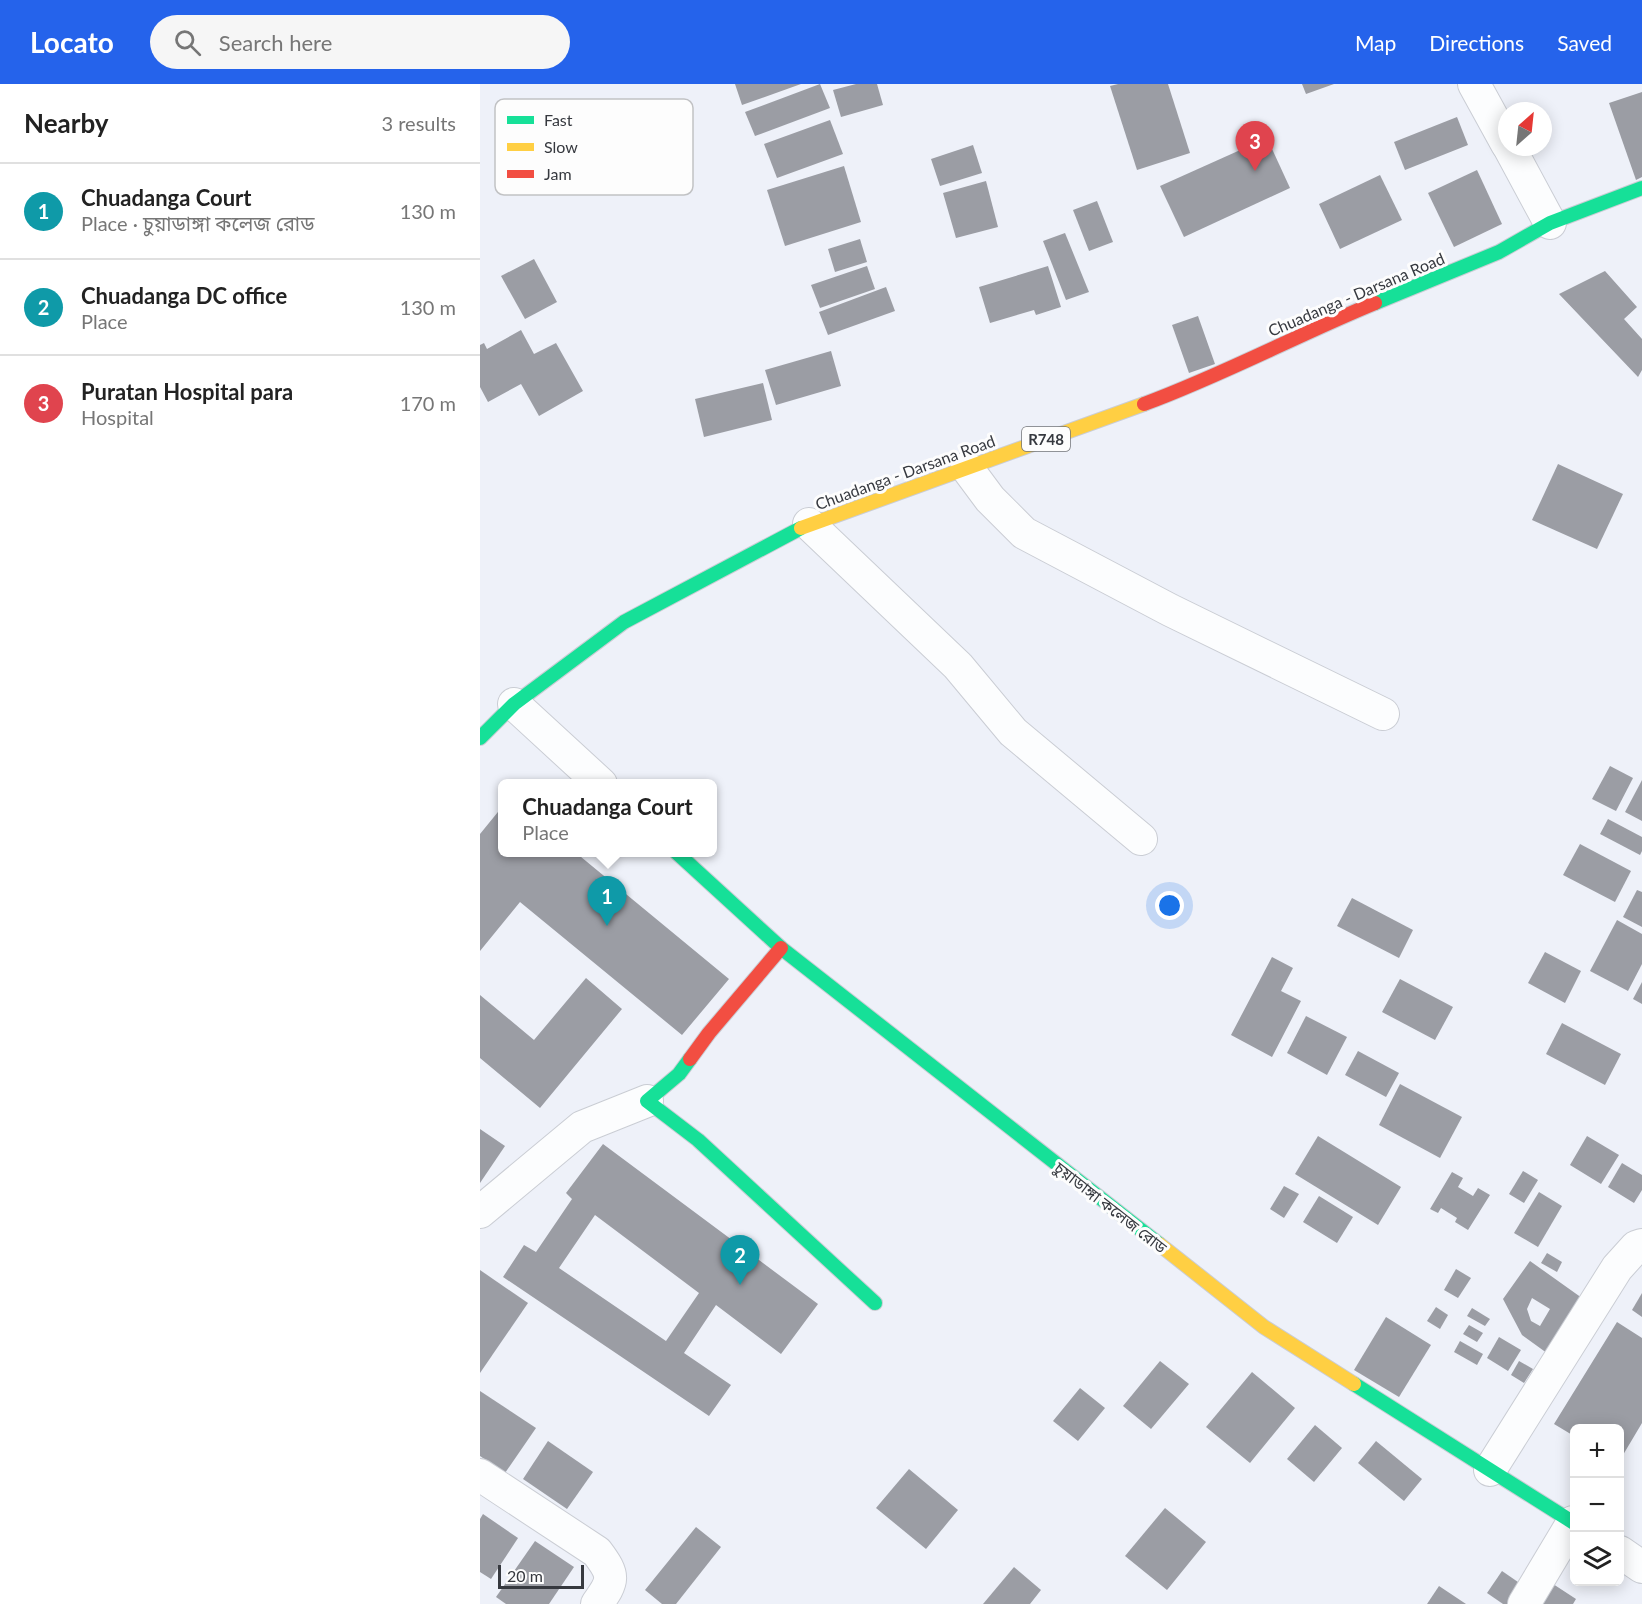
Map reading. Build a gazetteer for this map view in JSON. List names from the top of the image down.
{
  "streets": {
    "street": ["Chuadanga - Darsana Road", "R748", "চুয়াডাঙ্গা কলেজ রোড"]
  },
  "legend": ["Fast", "Slow", "Jam"],
  "scale_bar": "20 m",
  "north": "top right",
  "page": {
    "header": "Locato",
    "search": "Search here",
    "nav": ["Map", "Directions", "Saved"],
    "heading": ["Nearby", "3 results"],
    "pins": ["3", "1", "2"],
    "list": [
      {
        "mark": "1",
        "name": "Chuadanga Court",
        "note": "Place · চুয়াডাঙ্গা কলেজ রোড",
        "value": "130 m"
      },
      {
        "mark": "2",
        "name": "Chuadanga DC office",
        "note": "Place",
        "value": "130 m"
      },
      {
        "mark": "3",
        "name": "Puratan Hospital para",
        "note": "Hospital",
        "value": "170 m"
      }
    ],
    "popup": ["Chuadanga Court", "Place"],
    "map_buttons": ["+", "−"],
    "scale": "20 m"
  }
}
